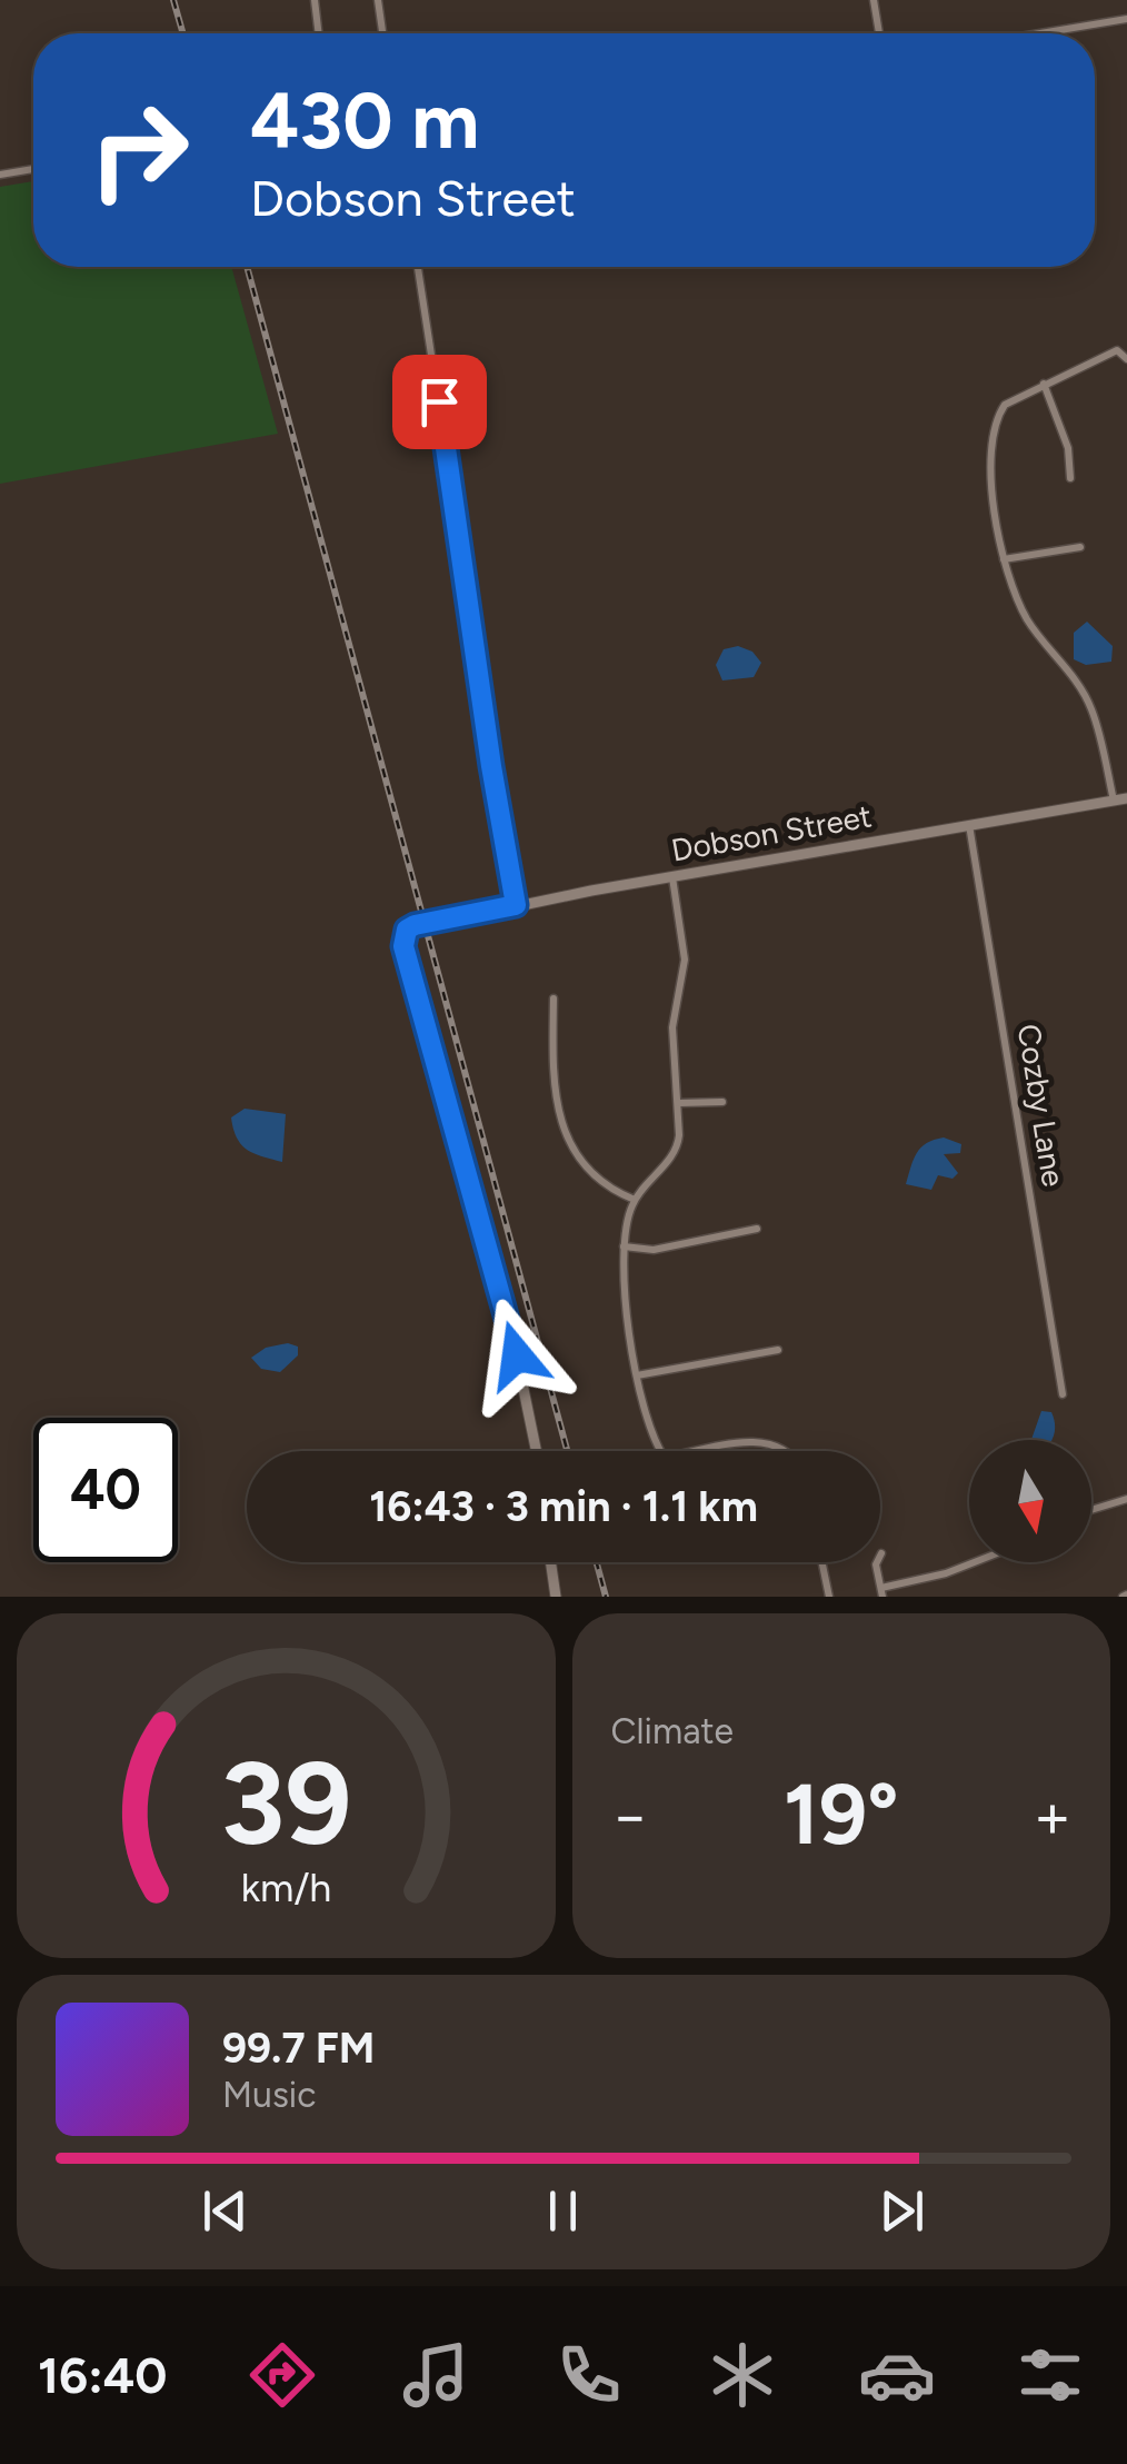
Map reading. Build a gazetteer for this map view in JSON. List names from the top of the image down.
{
  "streets": {
    "street": ["Dobson Street", "Cozby Lane"]
  },
  "crossings": [
    ["Dobson Street", "Cozby Lane"]
  ],
  "north": "bottom",
  "page": {
    "turn": ["430 m", "Dobson Street"],
    "limit": "40",
    "trip": "16:43 · 3 min · 1.1 km",
    "tile": "Climate",
    "heat": ["−", "19°", "+"],
    "song": ["99.7 FM", "Music"],
    "tabs": "16:40",
    "gauge": ["39", "km/h"]
  }
}
